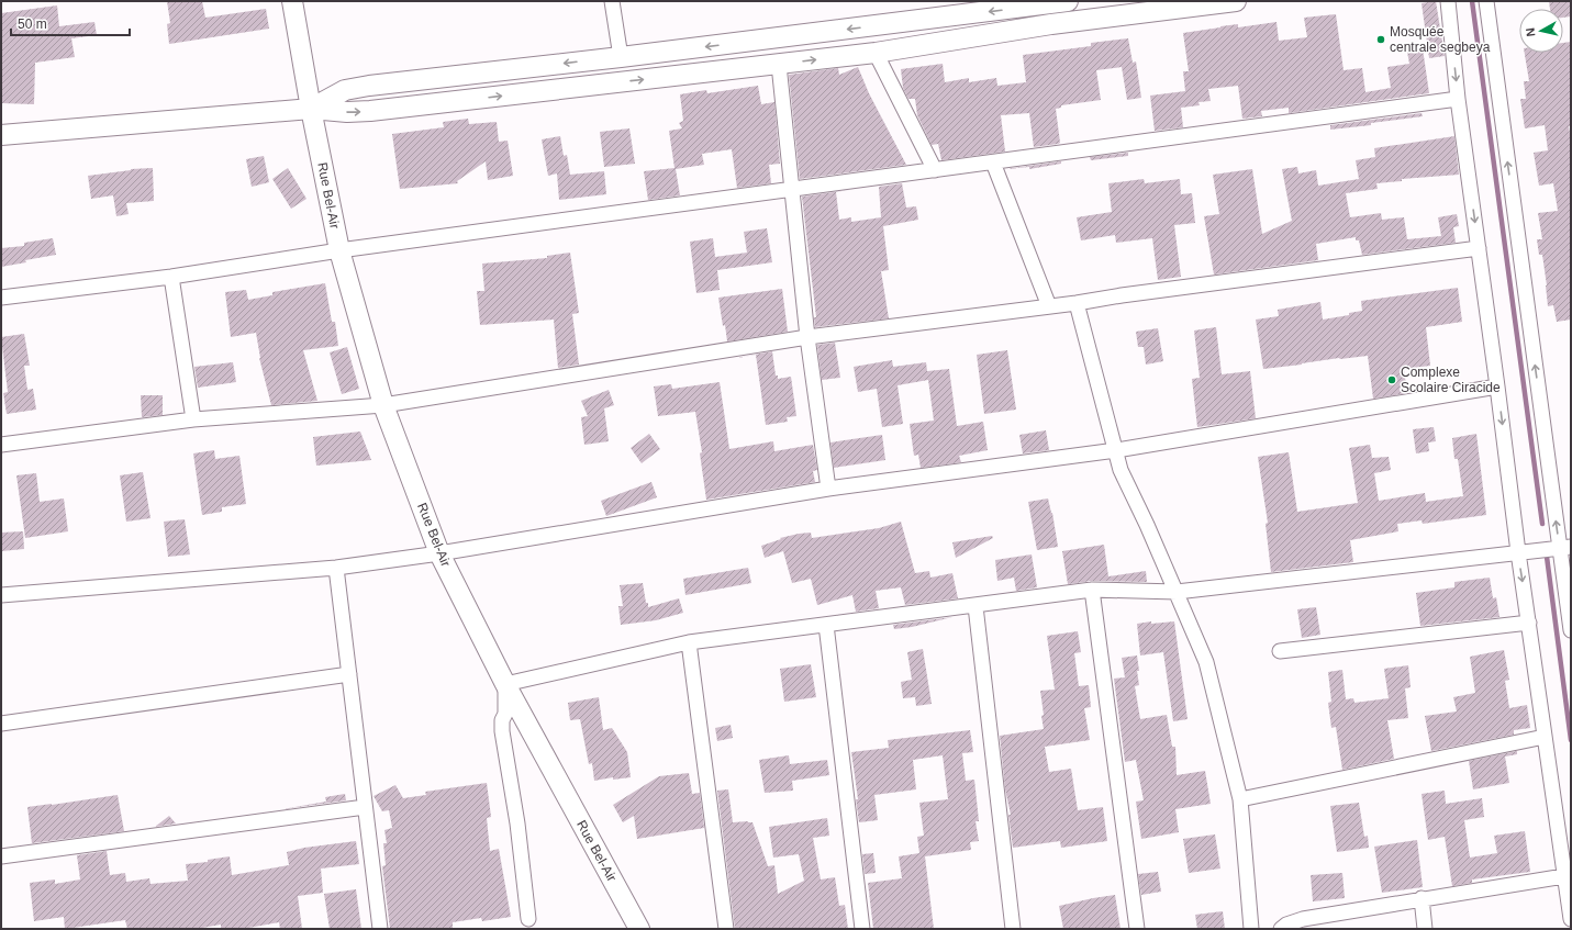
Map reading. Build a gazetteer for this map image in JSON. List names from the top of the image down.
{
  "streets": {
    "main road": ["Rue Bel-Air"]
  },
  "places": ["Mosquée centrale segbeya", "Complexe Scolaire Ciracide"],
  "scale_bar": "50 m",
  "north": "left"
}
